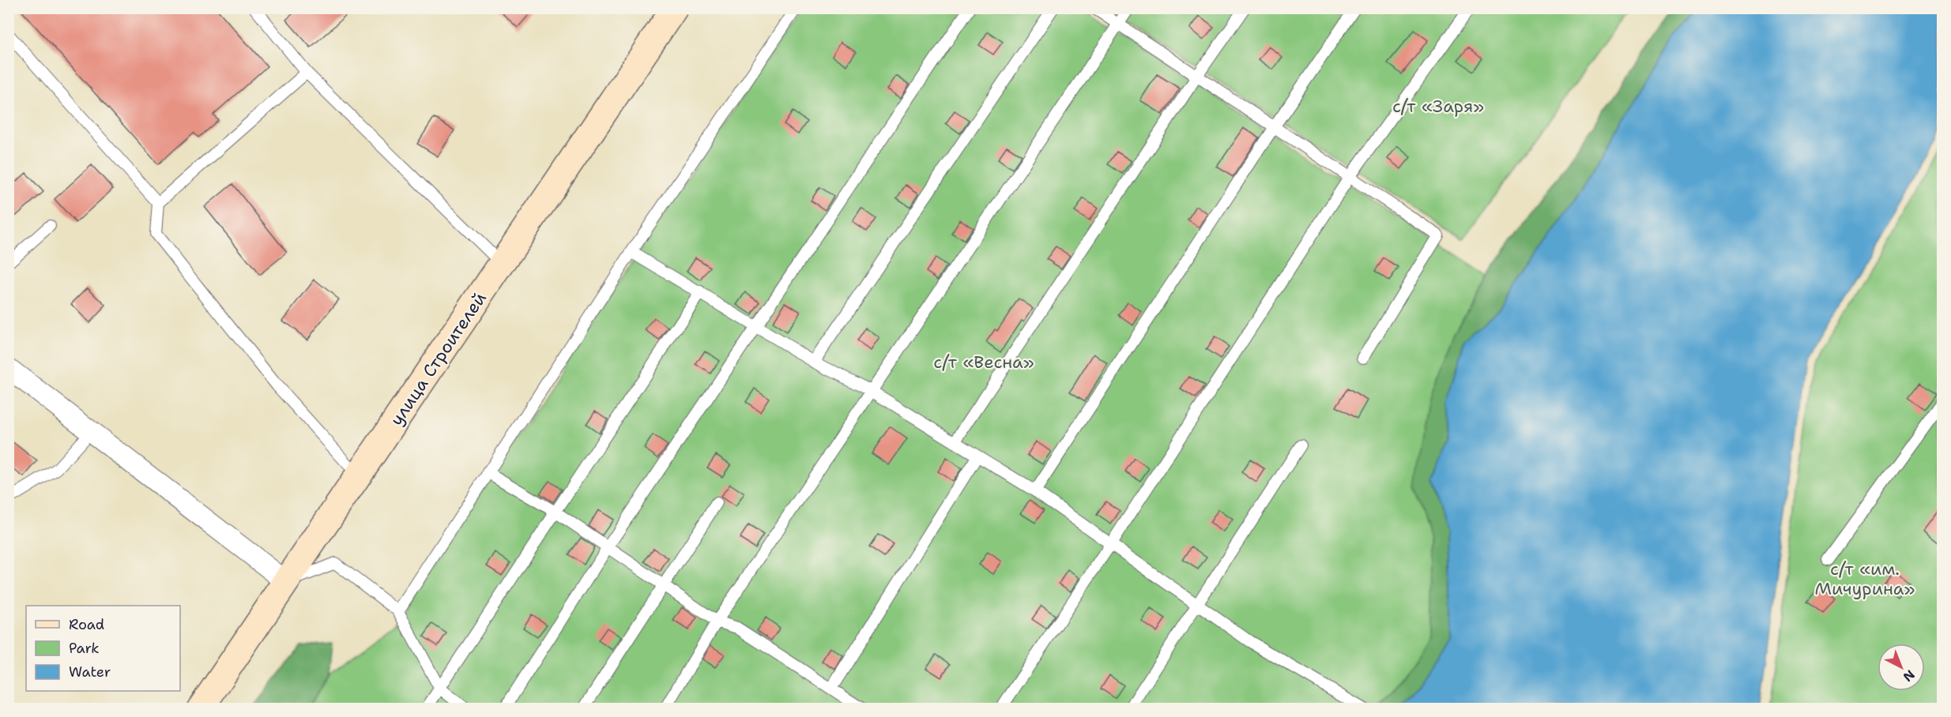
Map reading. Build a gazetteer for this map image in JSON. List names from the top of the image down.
{
  "streets": {
    "main road": ["улица Строителей"]
  },
  "parks": ["с/т «Заря»", "с/т «Весна»", "с/т «им. Мичурина»"],
  "legend": ["Road", "Park", "Water"],
  "north": "bottom right"
}
